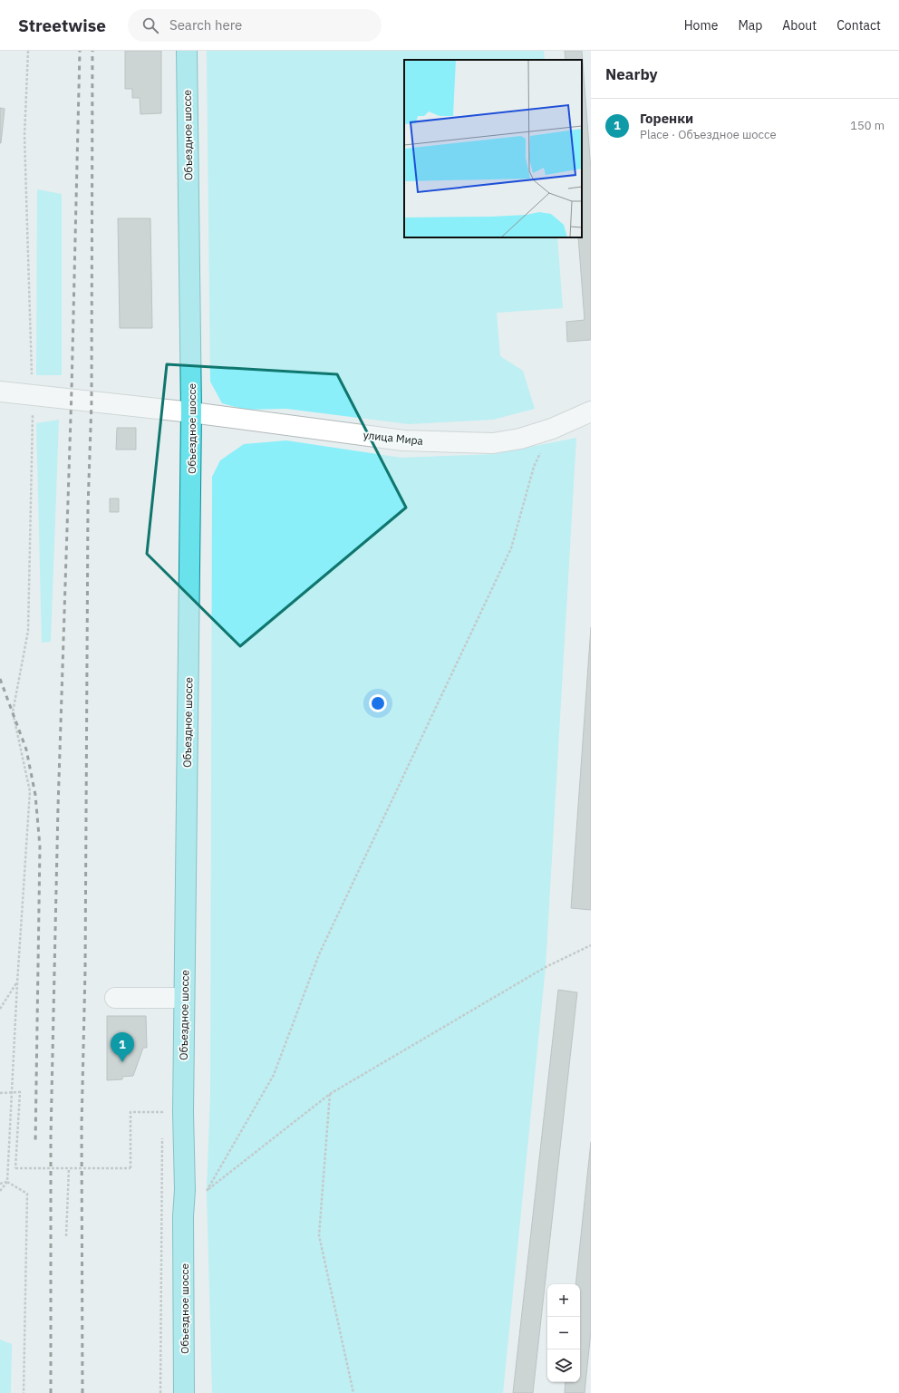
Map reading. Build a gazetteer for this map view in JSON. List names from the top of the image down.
{
  "streets": {
    "main road": ["Объездное шоссе"],
    "street": ["улица Мира"]
  },
  "crossings": [
    ["Объездное шоссе", "улица Мира"]
  ],
  "page": {
    "header": "Streetwise",
    "search": "Search here",
    "nav": [
      "Home",
      "Map",
      "About",
      "Contact"
    ],
    "heading": "Nearby",
    "list": [
      {
        "mark": "1",
        "name": "Горенки",
        "note": "Place · Объездное шоссе",
        "value": "150 m"
      }
    ],
    "pins": "1",
    "map_buttons": ["+", "−"]
  }
}
